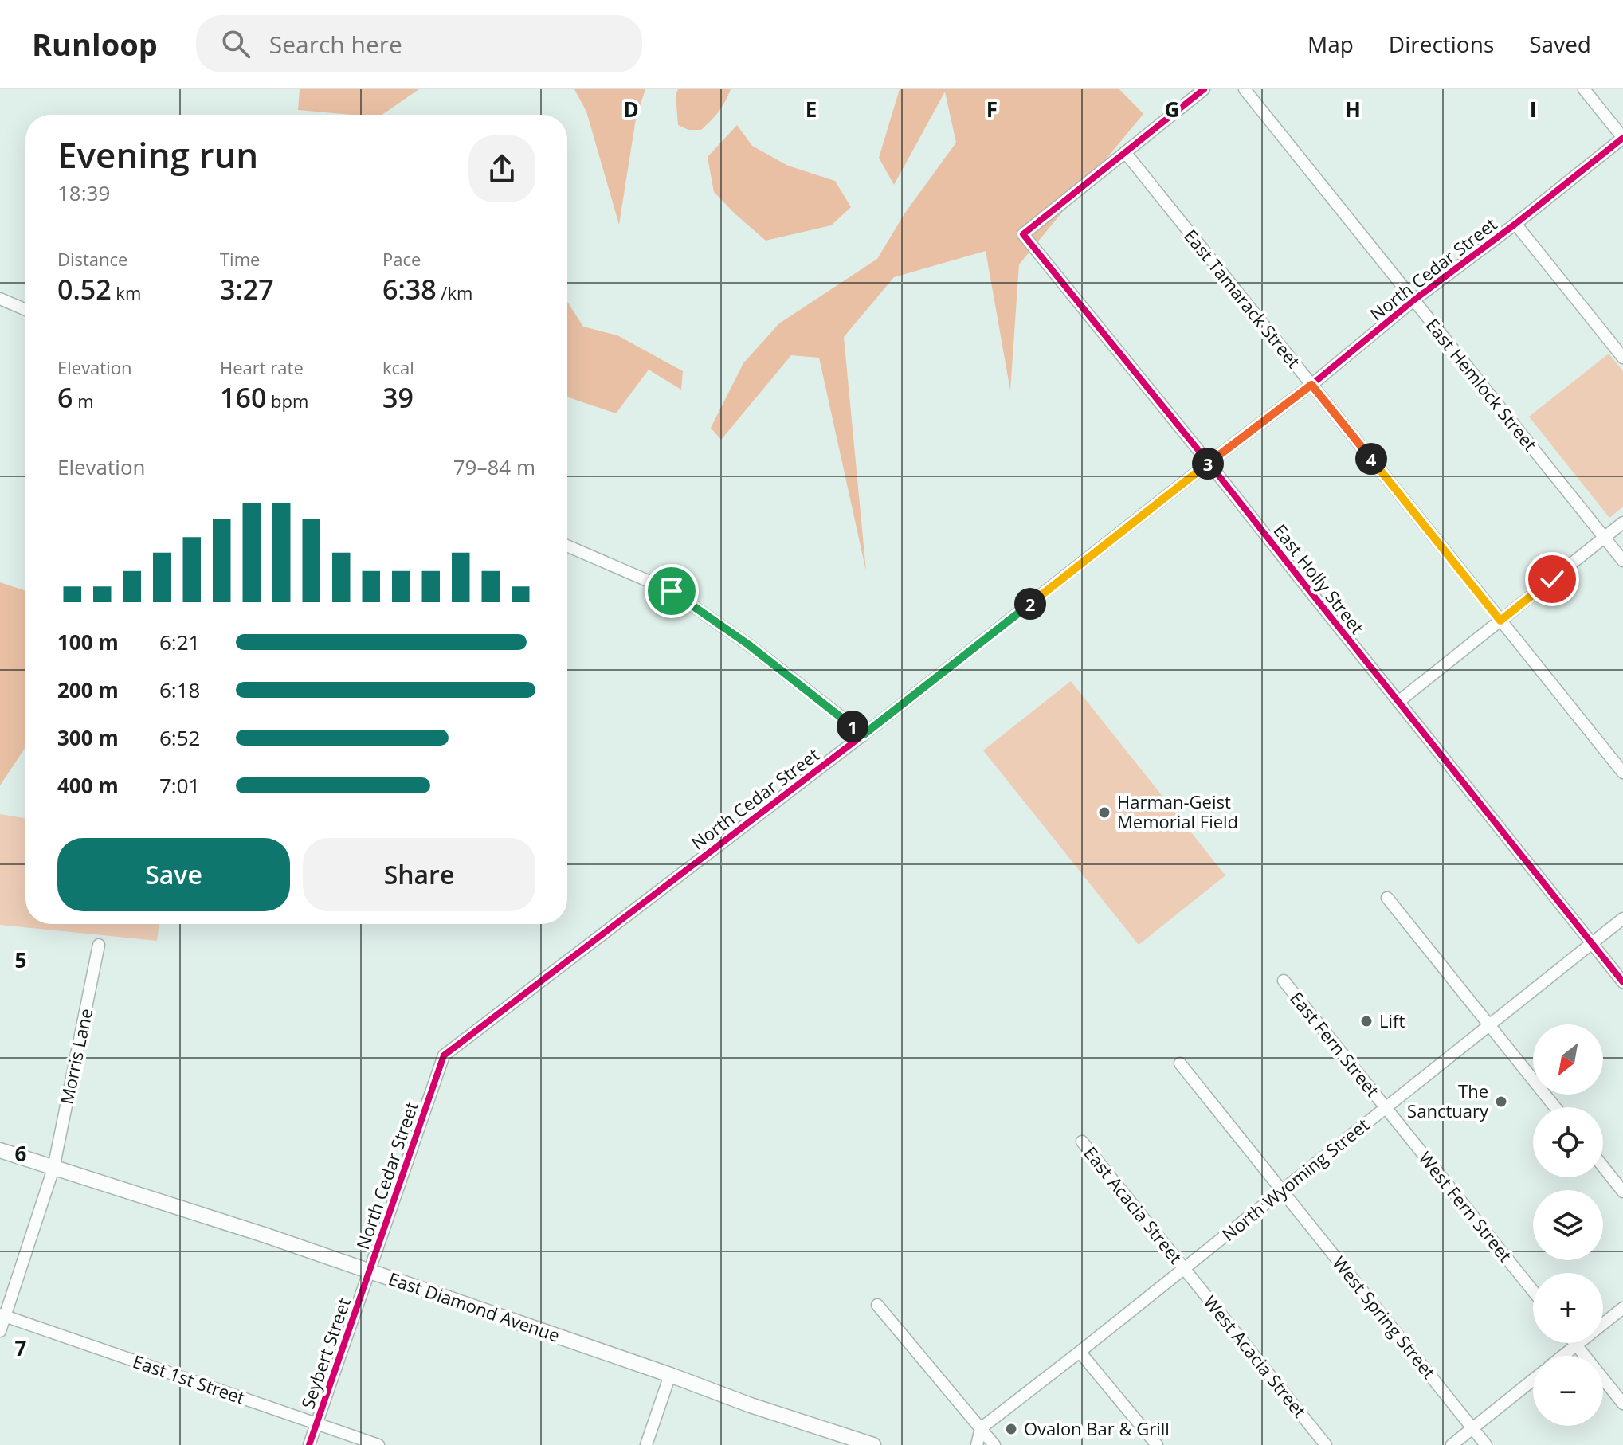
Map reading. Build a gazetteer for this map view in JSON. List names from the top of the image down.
{
  "streets": {
    "street": [
      "North Cedar Street",
      "East Tamarack Street",
      "East Hemlock Street",
      "East Holly Street",
      "East Fern Street",
      "Morris Lane",
      "North Wyoming Street",
      "East Acacia Street",
      "West Fern Street",
      "East Diamond Avenue",
      "West Spring Street",
      "Seybert Street",
      "West Acacia Street",
      "East 1st Street"
    ]
  },
  "crossings": [
    ["North Cedar Street", "East Tamarack Street"],
    ["North Cedar Street", "East Hemlock Street"],
    ["North Cedar Street", "East Holly Street"],
    ["North Cedar Street", "East Diamond Avenue"],
    ["North Cedar Street", "Seybert Street"],
    ["East Tamarack Street", "East Holly Street"],
    ["East Holly Street", "North Wyoming Street"],
    ["East Fern Street", "North Wyoming Street"],
    ["East Fern Street", "West Fern Street"],
    ["Morris Lane", "East Diamond Avenue"],
    ["Morris Lane", "East 1st Street"],
    ["North Wyoming Street", "East Acacia Street"],
    ["North Wyoming Street", "West Fern Street"],
    ["North Wyoming Street", "West Spring Street"],
    ["North Wyoming Street", "West Acacia Street"],
    ["East Acacia Street", "West Acacia Street"],
    ["East Diamond Avenue", "Seybert Street"],
    ["Seybert Street", "East 1st Street"]
  ],
  "places": [
    "Harman-Geist Memorial Field",
    "Lift",
    "The Sanctuary",
    "Ovalon Bar & Grill"
  ],
  "north": "bottom left",
  "page": {
    "header": "Runloop",
    "search": "Search here",
    "nav": ["Map", "Directions", "Saved"],
    "heading": ["Evening run", "18:39"],
    "stats": [
      ["Distance", "0.52 km"],
      ["Time", "3:27"],
      ["Pace", "6:38 /km"],
      ["Elevation", "6 m"],
      ["Heart rate", "160 bpm"],
      ["kcal", "39"]
    ],
    "chart": ["Elevation", "79–84 m"],
    "pins": [
      "4",
      "3",
      "2",
      "1"
    ],
    "list": [
      {
        "name": "100 m",
        "note": "6:21"
      },
      {
        "name": "200 m",
        "note": "6:18"
      },
      {
        "name": "300 m",
        "note": "6:52"
      },
      {
        "name": "400 m",
        "note": "7:01"
      }
    ],
    "buttons": ["Save", "Share"],
    "map_buttons": ["+", "−"]
  },
  "grid": {
    "columns": [
      "D",
      "E",
      "F",
      "G",
      "H",
      "I"
    ],
    "rows": ["5", "6", "7"]
  }
}
